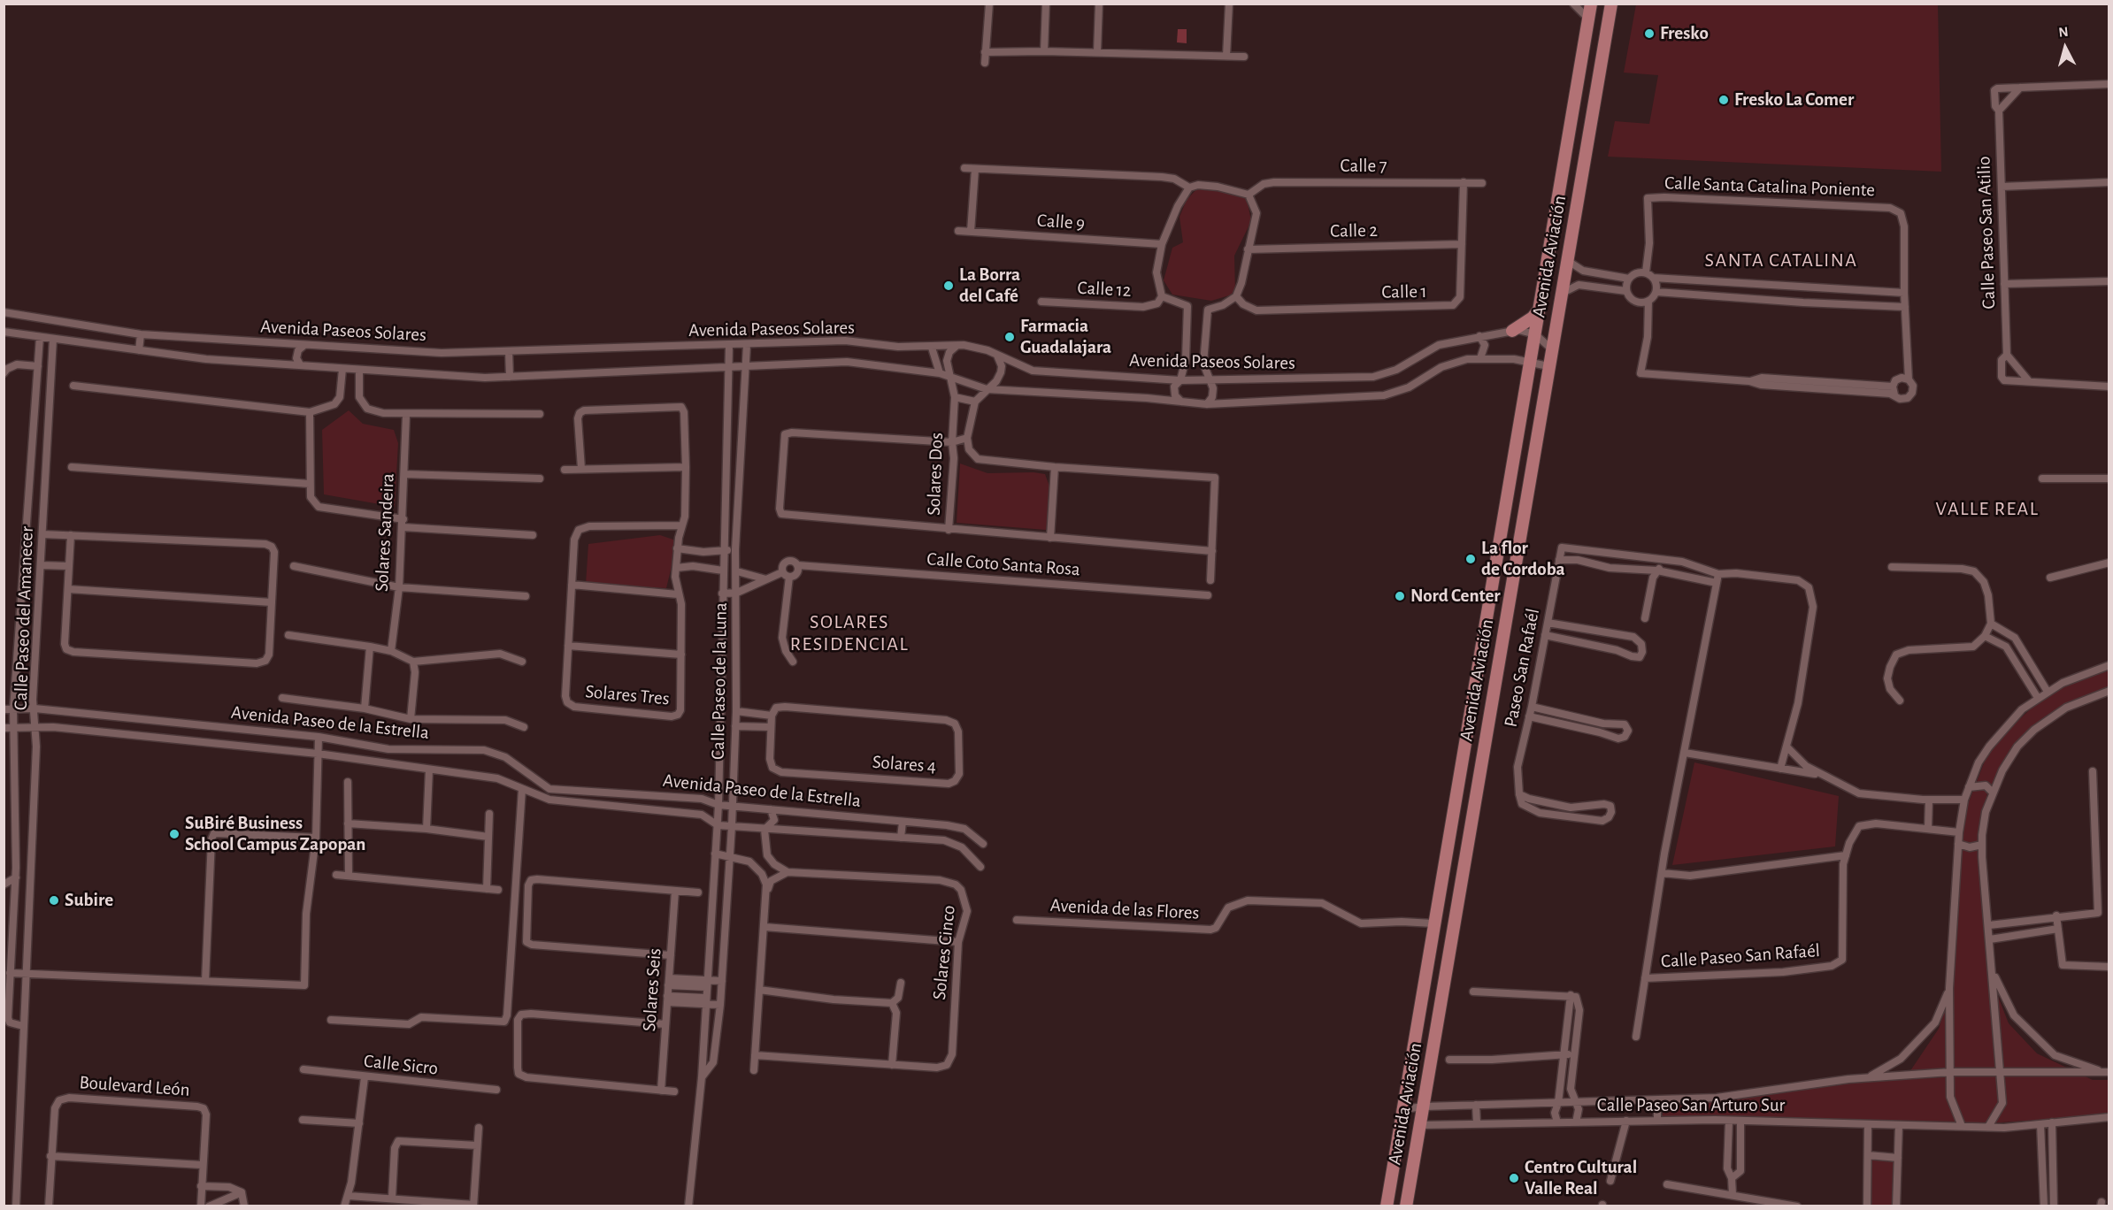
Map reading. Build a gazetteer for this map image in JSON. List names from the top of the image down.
{
  "streets": {
    "main road": ["Avenida Aviación"],
    "street": [
      "Calle 7",
      "Calle Santa Catalina Poniente",
      "Calle 9",
      "Calle 2",
      "Calle Paseo San Atilio",
      "Calle 12",
      "Calle 1",
      "Avenida Paseos Solares",
      "Solares Dos",
      "Solares Sandeira",
      "Calle Coto Santa Rosa",
      "Calle Paseo del Amanecer",
      "Paseo San Rafaél",
      "Calle Paseo de la Luna",
      "Solares Tres",
      "Avenida Paseo de la Estrella",
      "Solares 4",
      "Avenida de las Flores",
      "Solares Cinco",
      "Calle Paseo San Rafaél",
      "Solares Seis",
      "Calle Sicro",
      "Boulevard León",
      "Calle Paseo San Arturo Sur"
    ]
  },
  "crossings": [
    ["Calle 7", "Calle 1"],
    ["Calle 2", "Calle 1"],
    ["Avenida Aviación", "Avenida Paseos Solares"],
    ["Avenida Aviación", "Avenida de las Flores"],
    ["Avenida Aviación", "Calle Paseo San Arturo Sur"],
    ["Avenida Paseos Solares", "Solares Dos"],
    ["Avenida Paseos Solares", "Calle Paseo del Amanecer"],
    ["Avenida Paseos Solares", "Calle Paseo de la Luna"],
    ["Calle Coto Santa Rosa", "Calle Paseo de la Luna"],
    ["Calle Paseo del Amanecer", "Avenida Paseo de la Estrella"],
    ["Calle Paseo de la Luna", "Avenida Paseo de la Estrella"],
    ["Calle Paseo de la Luna", "Solares 4"]
  ],
  "districts": ["SANTA CATALINA", "VALLE REAL", "SOLARES RESIDENCIAL"],
  "places": [
    "Fresko",
    "Fresko La Comer",
    "La Borra del Café",
    "Farmacia Guadalajara",
    "La flor de Cordoba",
    "Nord Center",
    "SuBiré Business School Campus Zapopan",
    "Subire",
    "Centro Cultural Valle Real"
  ],
  "north": "top"
}
